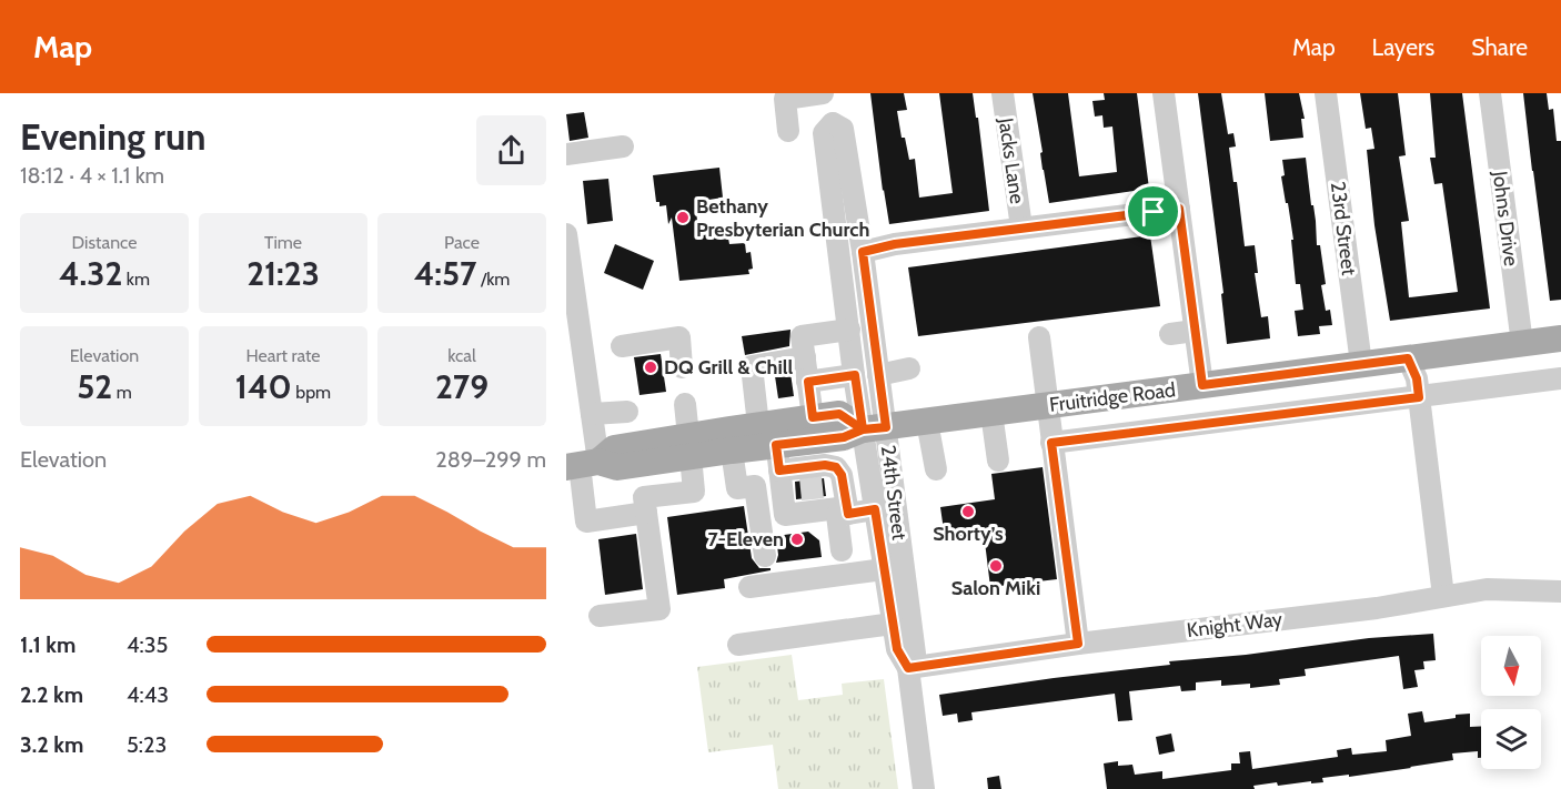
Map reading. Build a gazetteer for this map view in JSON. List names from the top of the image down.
{
  "streets": {
    "main road": ["Fruitridge Road"],
    "street": [
      "Jacks Lane",
      "Johns Drive",
      "23rd Street",
      "24th Street",
      "Knight Way"
    ]
  },
  "crossings": [
    ["Johns Drive", "Fruitridge Road"],
    ["23rd Street", "Fruitridge Road"],
    ["Fruitridge Road", "24th Street"],
    ["24th Street", "Knight Way"]
  ],
  "places": [
    "Bethany Presbyterian Church",
    "DQ Grill & Chill",
    "Shorty’s",
    "7-Eleven",
    "Salon Miki"
  ],
  "north": "bottom",
  "page": {
    "header": "Map",
    "nav": ["Map", "Layers", "Share"],
    "heading": ["Evening run", "18:12 · 4 × 1.1 km"],
    "stats": [
      ["Distance", "4.32 km"],
      ["Time", "21:23"],
      ["Pace", "4:57 /km"],
      ["Elevation", "52 m"],
      ["Heart rate", "140 bpm"],
      ["kcal", "279"]
    ],
    "chart": ["Elevation", "289–299 m"],
    "list": [
      {
        "name": "1.1 km",
        "note": "4:35"
      },
      {
        "name": "2.2 km",
        "note": "4:43"
      },
      {
        "name": "3.2 km",
        "note": "5:23"
      }
    ]
  }
}
